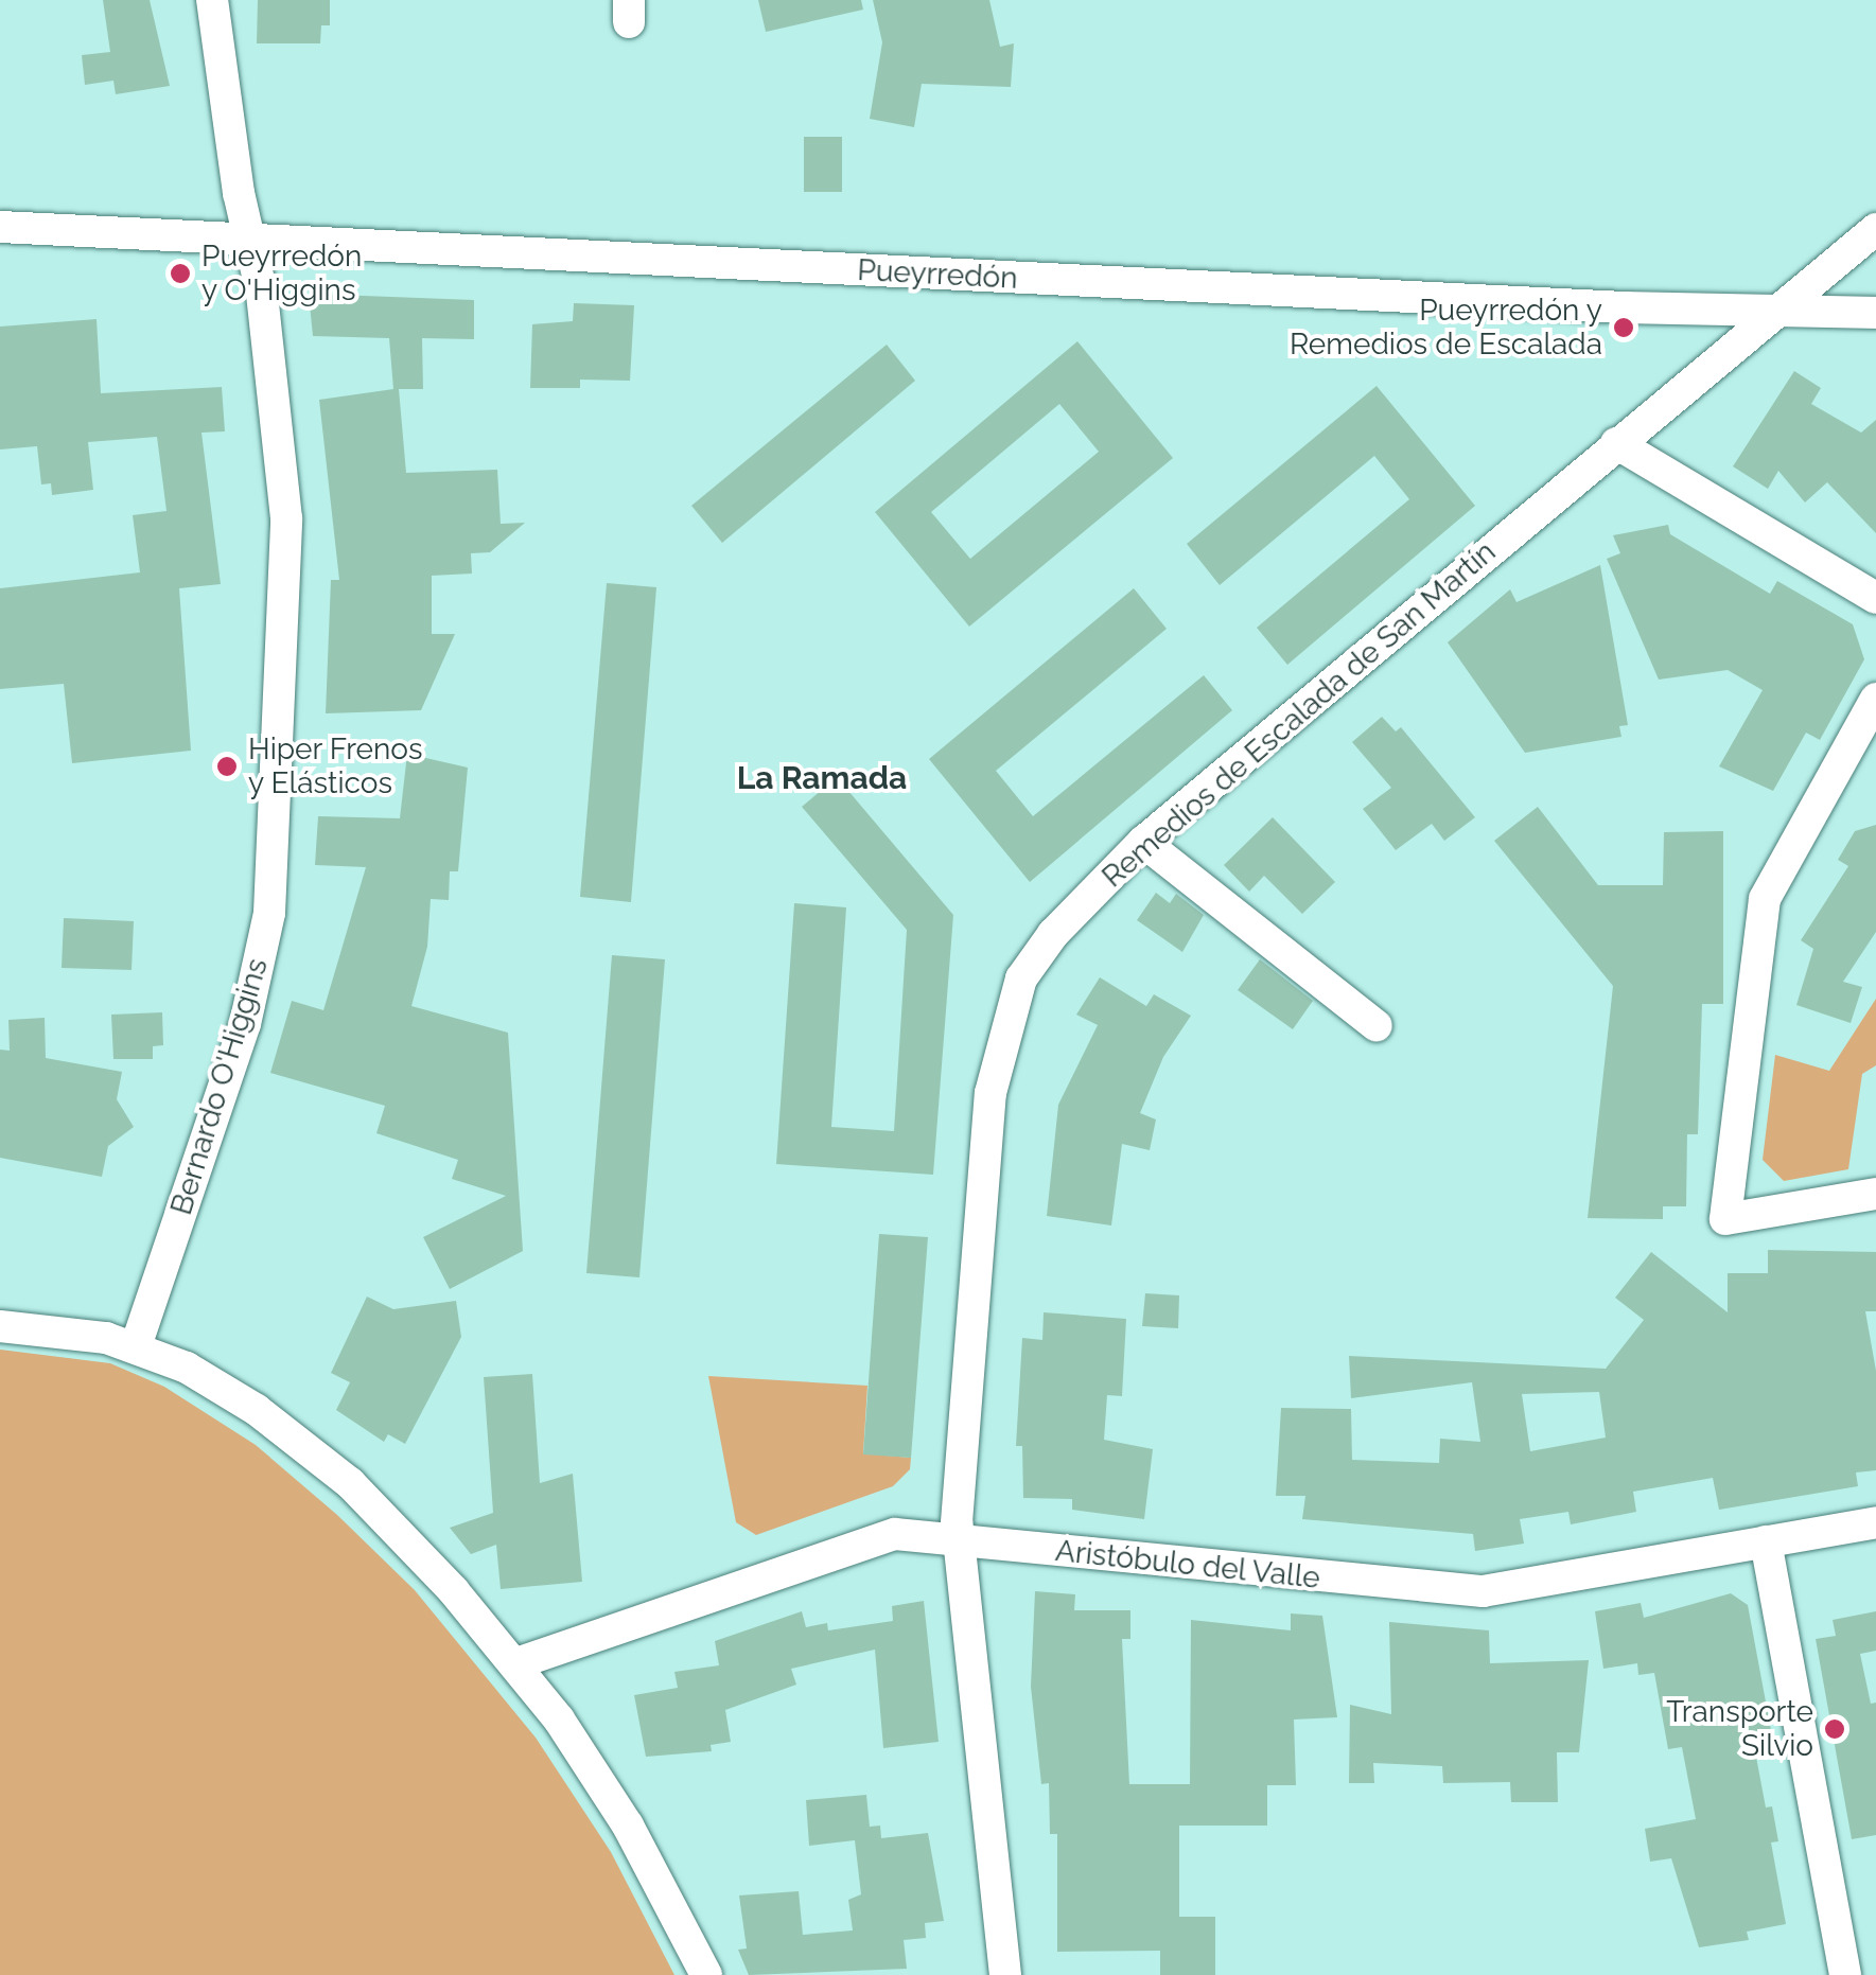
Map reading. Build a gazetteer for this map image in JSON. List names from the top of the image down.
{
  "streets": {
    "street": [
      "Pueyrredón",
      "Remedios de Escalada de San Martín",
      "Bernardo O'Higgins",
      "Aristóbulo del Valle"
    ]
  },
  "crossings": [
    ["Pueyrredón", "Remedios de Escalada de San Martín"],
    ["Pueyrredón", "Bernardo O'Higgins"],
    ["Remedios de Escalada de San Martín", "Aristóbulo del Valle"]
  ],
  "districts": ["La Ramada"],
  "places": [
    "Pueyrredón y O'Higgins",
    "Pueyrredón y Remedios de Escalada",
    "Hiper Frenos y Elásticos",
    "Transporte Silvio"
  ]
}
